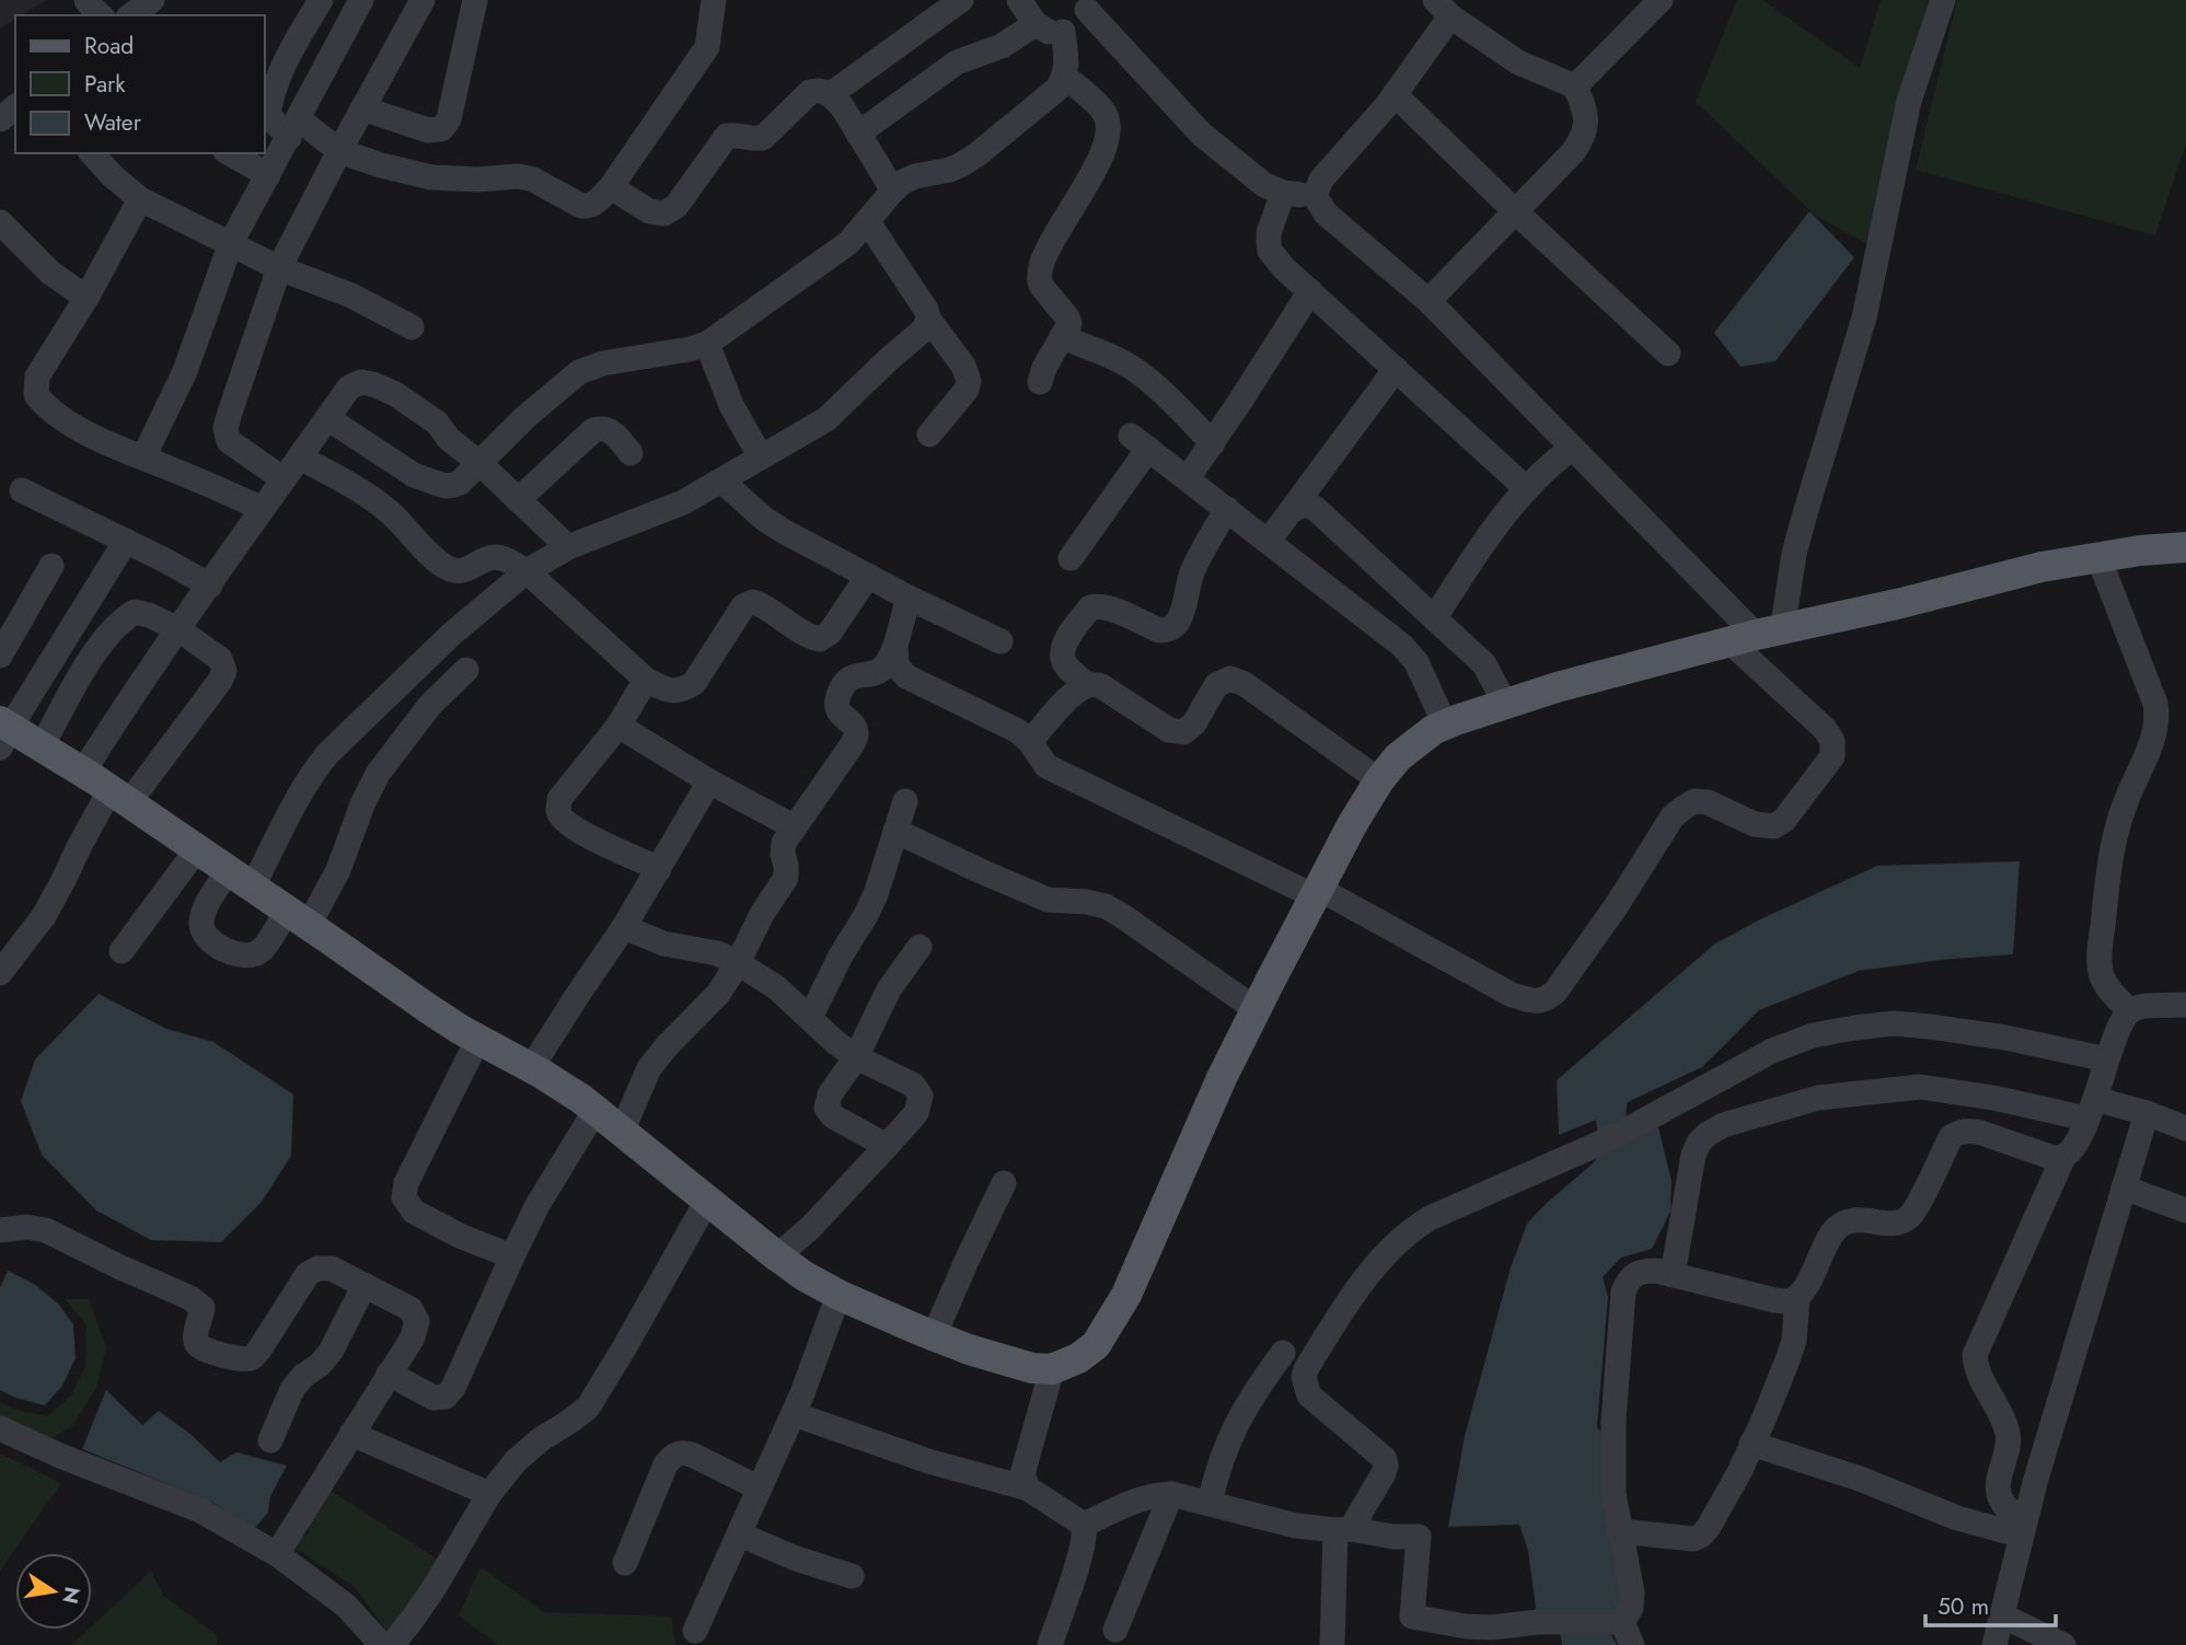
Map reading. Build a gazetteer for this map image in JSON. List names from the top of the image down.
{
  "legend": ["Road", "Park", "Water"],
  "scale_bar": "50 m",
  "north": "right"
}
